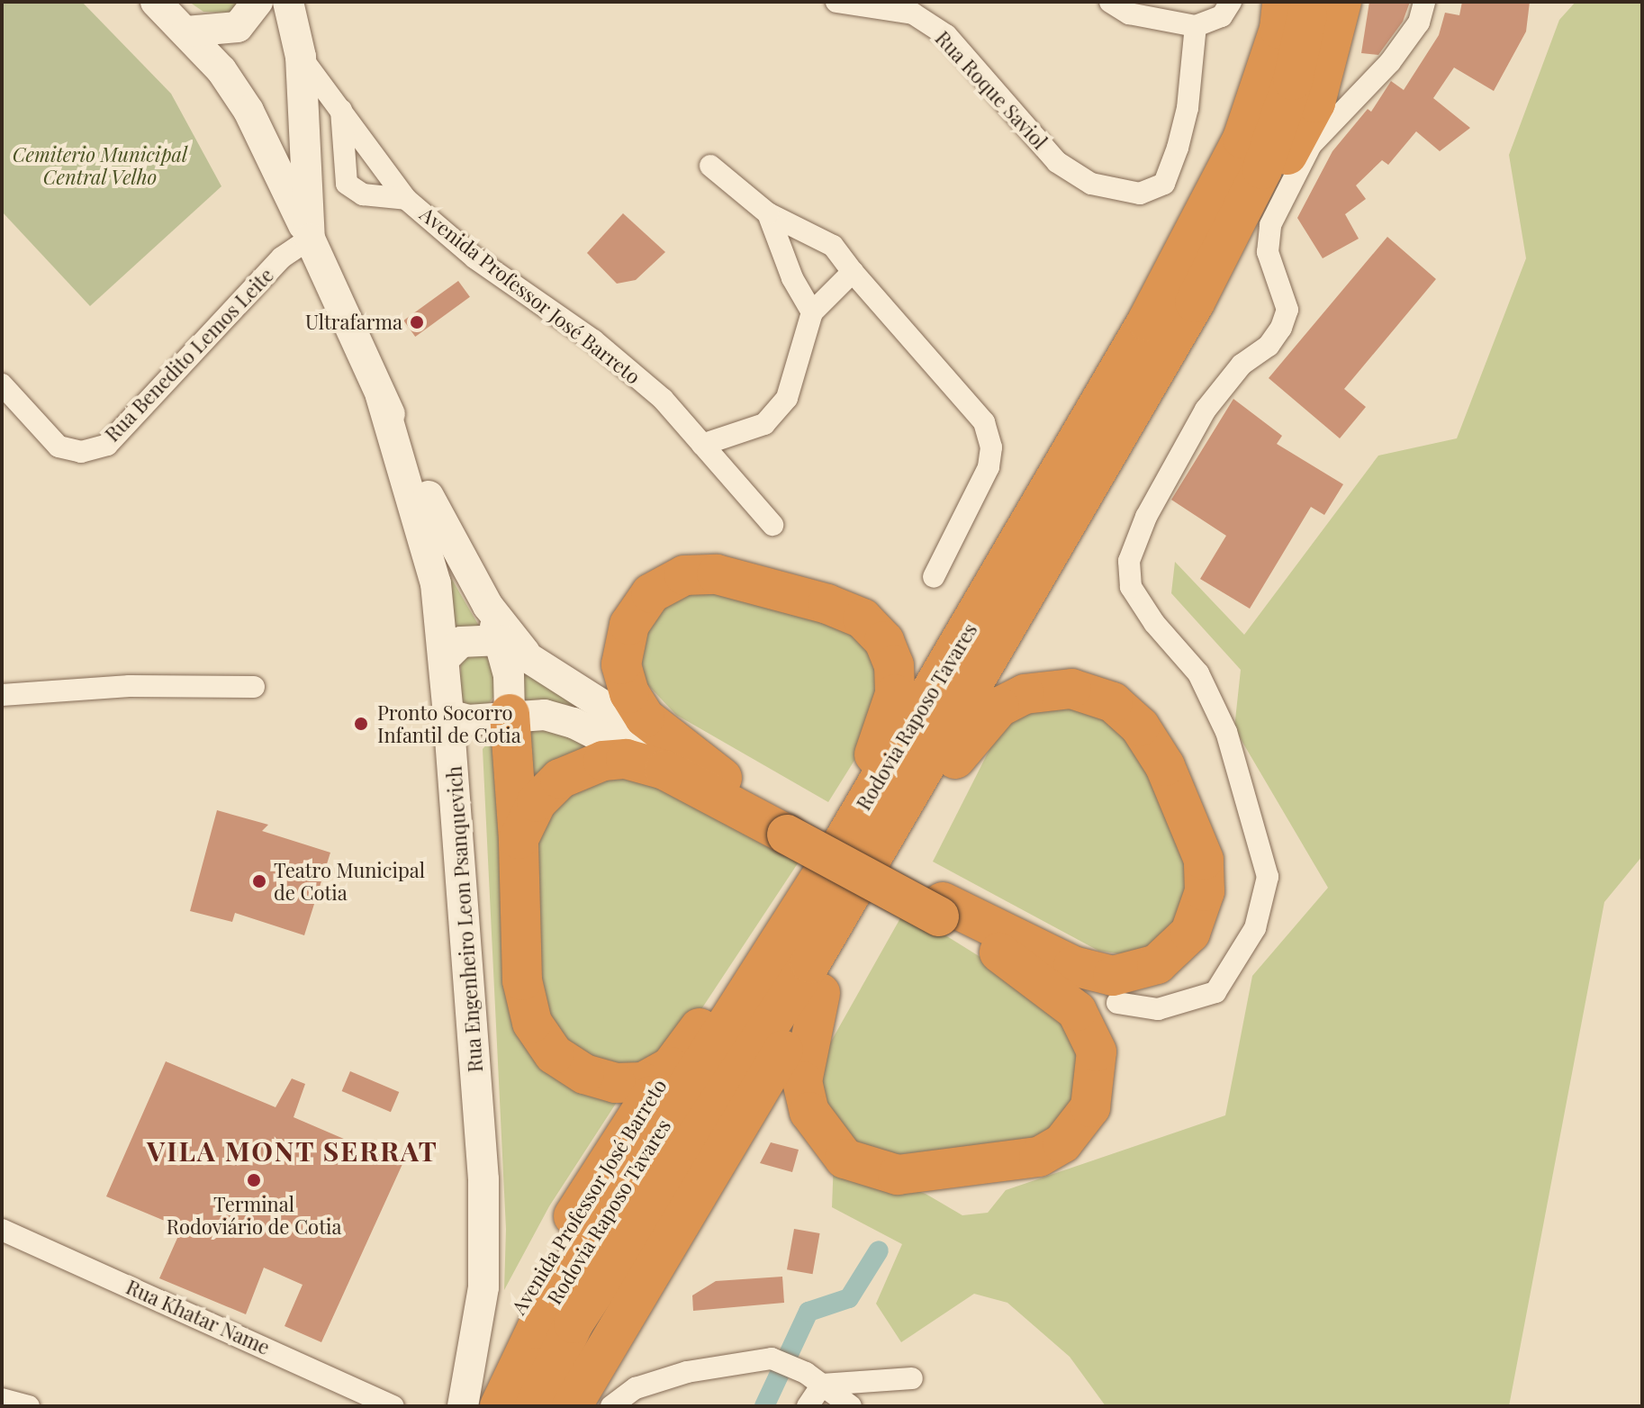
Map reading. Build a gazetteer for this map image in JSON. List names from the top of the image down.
{
  "streets": {
    "highway": ["Avenida Professor José Barreto", "Rodovia Raposo Tavares"],
    "main road": ["Rua Engenheiro Leon Psanquevich"],
    "street": ["Rua Roque Saviol", "Rua Benedito Lemos Leite", "Rua Khatar Name"]
  },
  "crossings": [
    ["Avenida Professor José Barreto", "Rodovia Raposo Tavares"],
    ["Avenida Professor José Barreto", "Rua Engenheiro Leon Psanquevich"],
    ["Rua Benedito Lemos Leite", "Rua Engenheiro Leon Psanquevich"]
  ],
  "districts": ["VILA MONT SERRAT"],
  "parks": ["Cemiterio Municipal Central Velho"],
  "places": [
    "Ultrafarma",
    "Pronto Socorro Infantil de Cotia",
    "Teatro Municipal de Cotia",
    "Terminal Rodoviário de Cotia"
  ]
}
